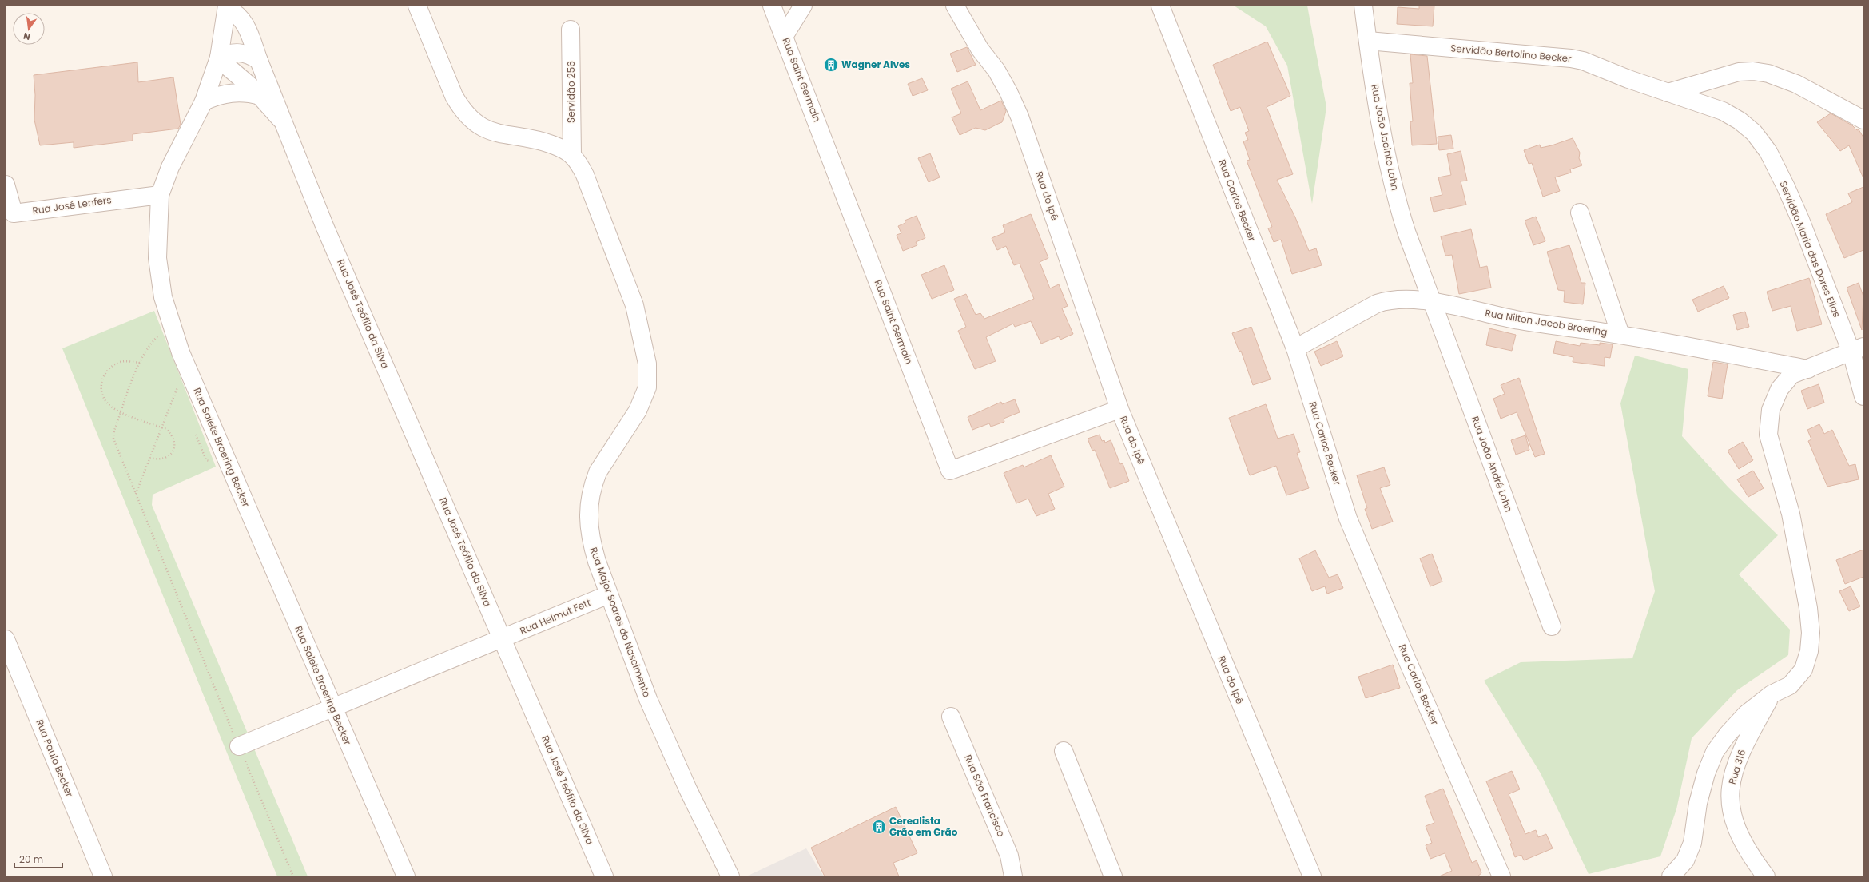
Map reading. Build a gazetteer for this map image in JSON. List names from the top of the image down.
{
  "streets": {
    "street": [
      "Servidão Bertolino Becker",
      "Rua Saint Germain",
      "Servidão 256",
      "Rua João Jacinto Lohn",
      "Rua do Ipê",
      "Rua Carlos Becker",
      "Rua José Lenfers",
      "Servidão Maria das Dores Elias",
      "Rua José Teófilo da Silva",
      "Rua Nilton Jacob Broering",
      "Rua Salete Broering Becker",
      "Rua João André Lohn",
      "Rua Helmut Fett",
      "Rua Major Soares do Nascimento",
      "Rua Paulo Becker",
      "Rua 316",
      "Rua São Francisco"
    ]
  },
  "crossings": [
    ["Servidão Bertolino Becker", "Rua João Jacinto Lohn"],
    ["Servidão Bertolino Becker", "Servidão Maria das Dores Elias"],
    ["Rua Saint Germain", "Rua do Ipê"],
    ["Servidão 256", "Rua Major Soares do Nascimento"],
    ["Rua João Jacinto Lohn", "Rua Nilton Jacob Broering"],
    ["Rua João Jacinto Lohn", "Rua João André Lohn"],
    ["Rua Carlos Becker", "Rua Nilton Jacob Broering"],
    ["Rua José Lenfers", "Rua Salete Broering Becker"],
    ["Rua José Teófilo da Silva", "Rua Salete Broering Becker"],
    ["Rua José Teófilo da Silva", "Rua Helmut Fett"],
    ["Rua Nilton Jacob Broering", "Rua João André Lohn"],
    ["Rua Salete Broering Becker", "Rua Helmut Fett"],
    ["Rua Helmut Fett", "Rua Major Soares do Nascimento"]
  ],
  "places": {
    "building": ["Wagner Alves", "Cerealista Grão em Grão"]
  },
  "scale_bar": "20 m",
  "north": "bottom"
}
